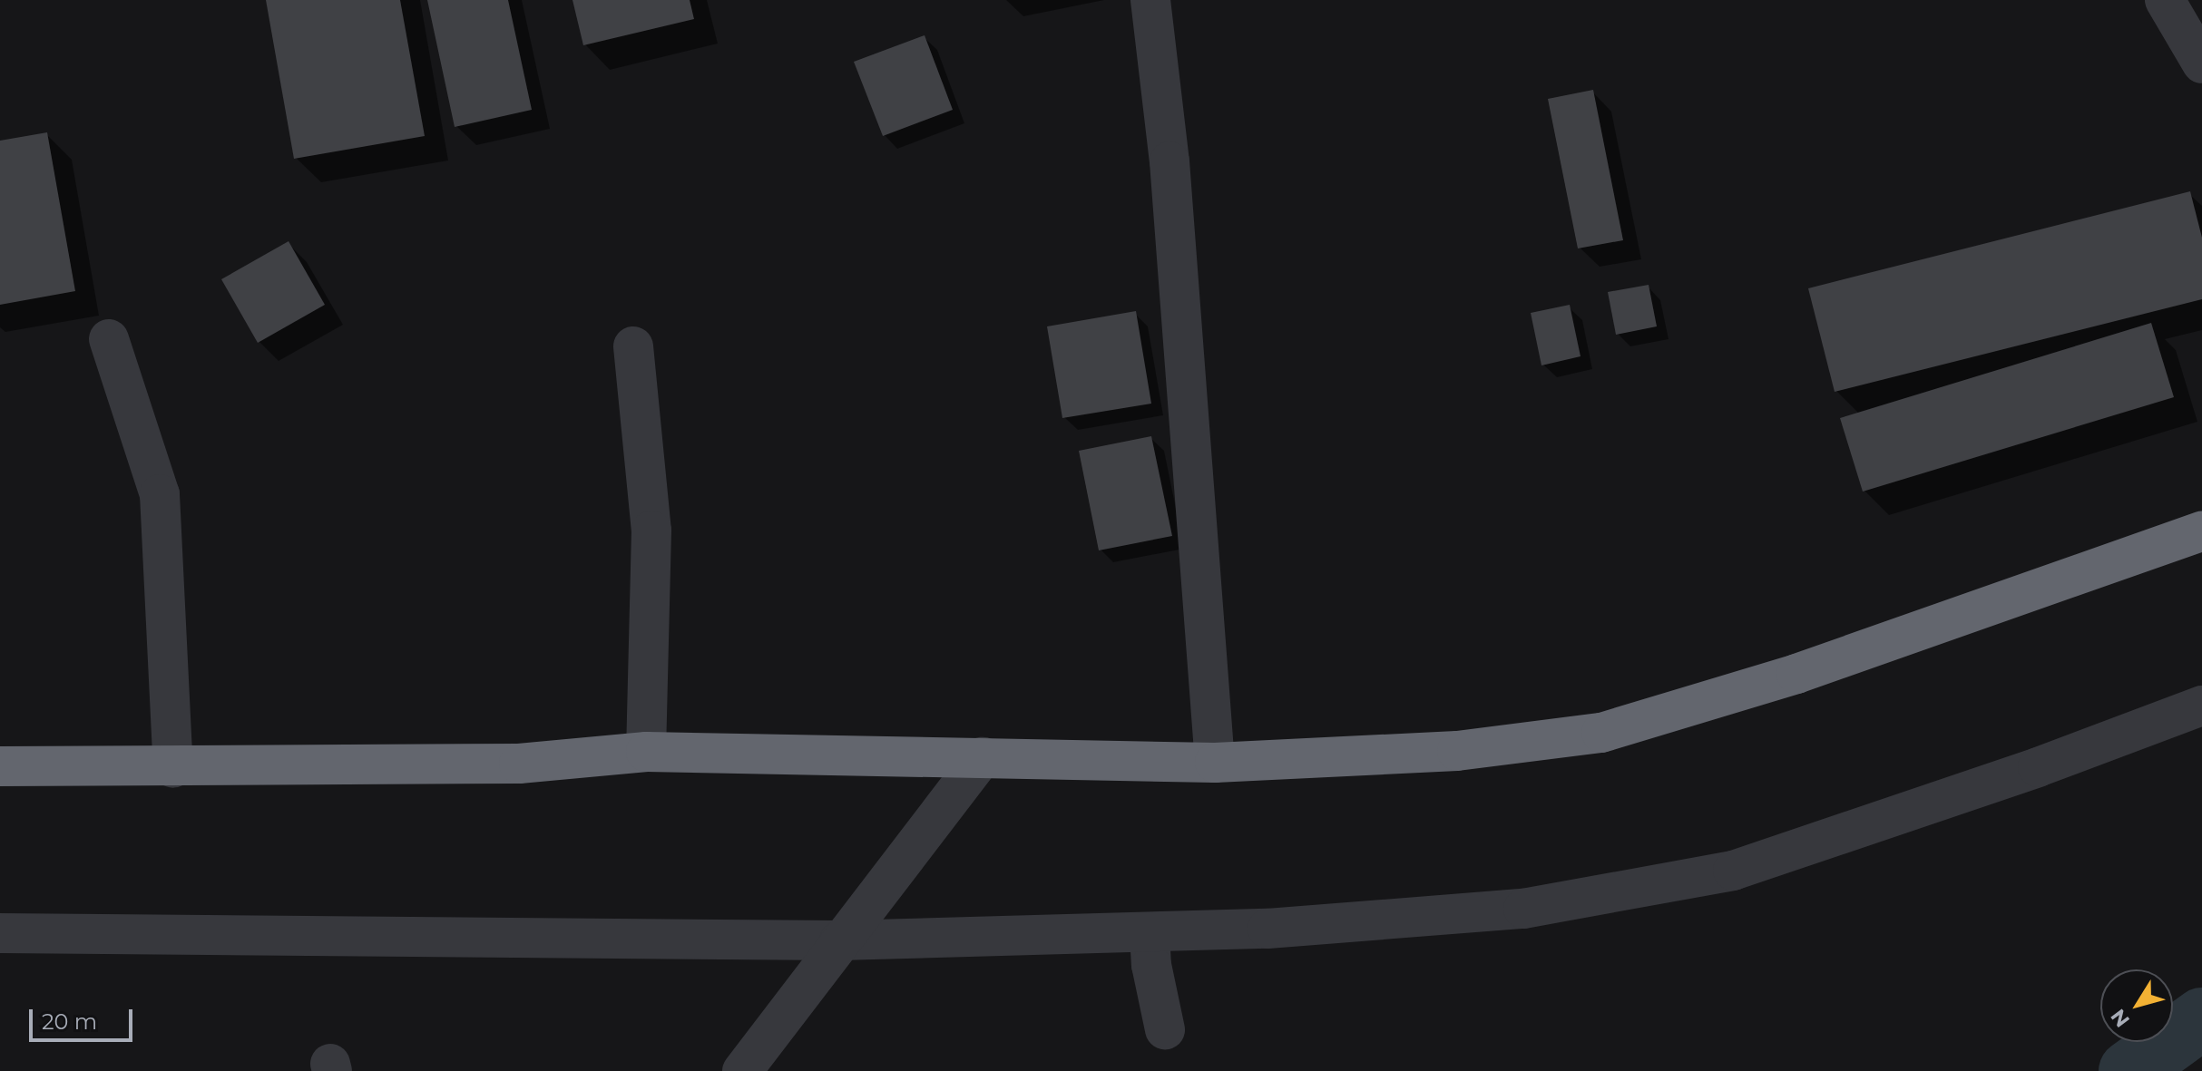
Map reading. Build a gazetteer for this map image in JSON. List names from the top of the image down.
{
  "scale_bar": "20 m",
  "north": "bottom left"
}
